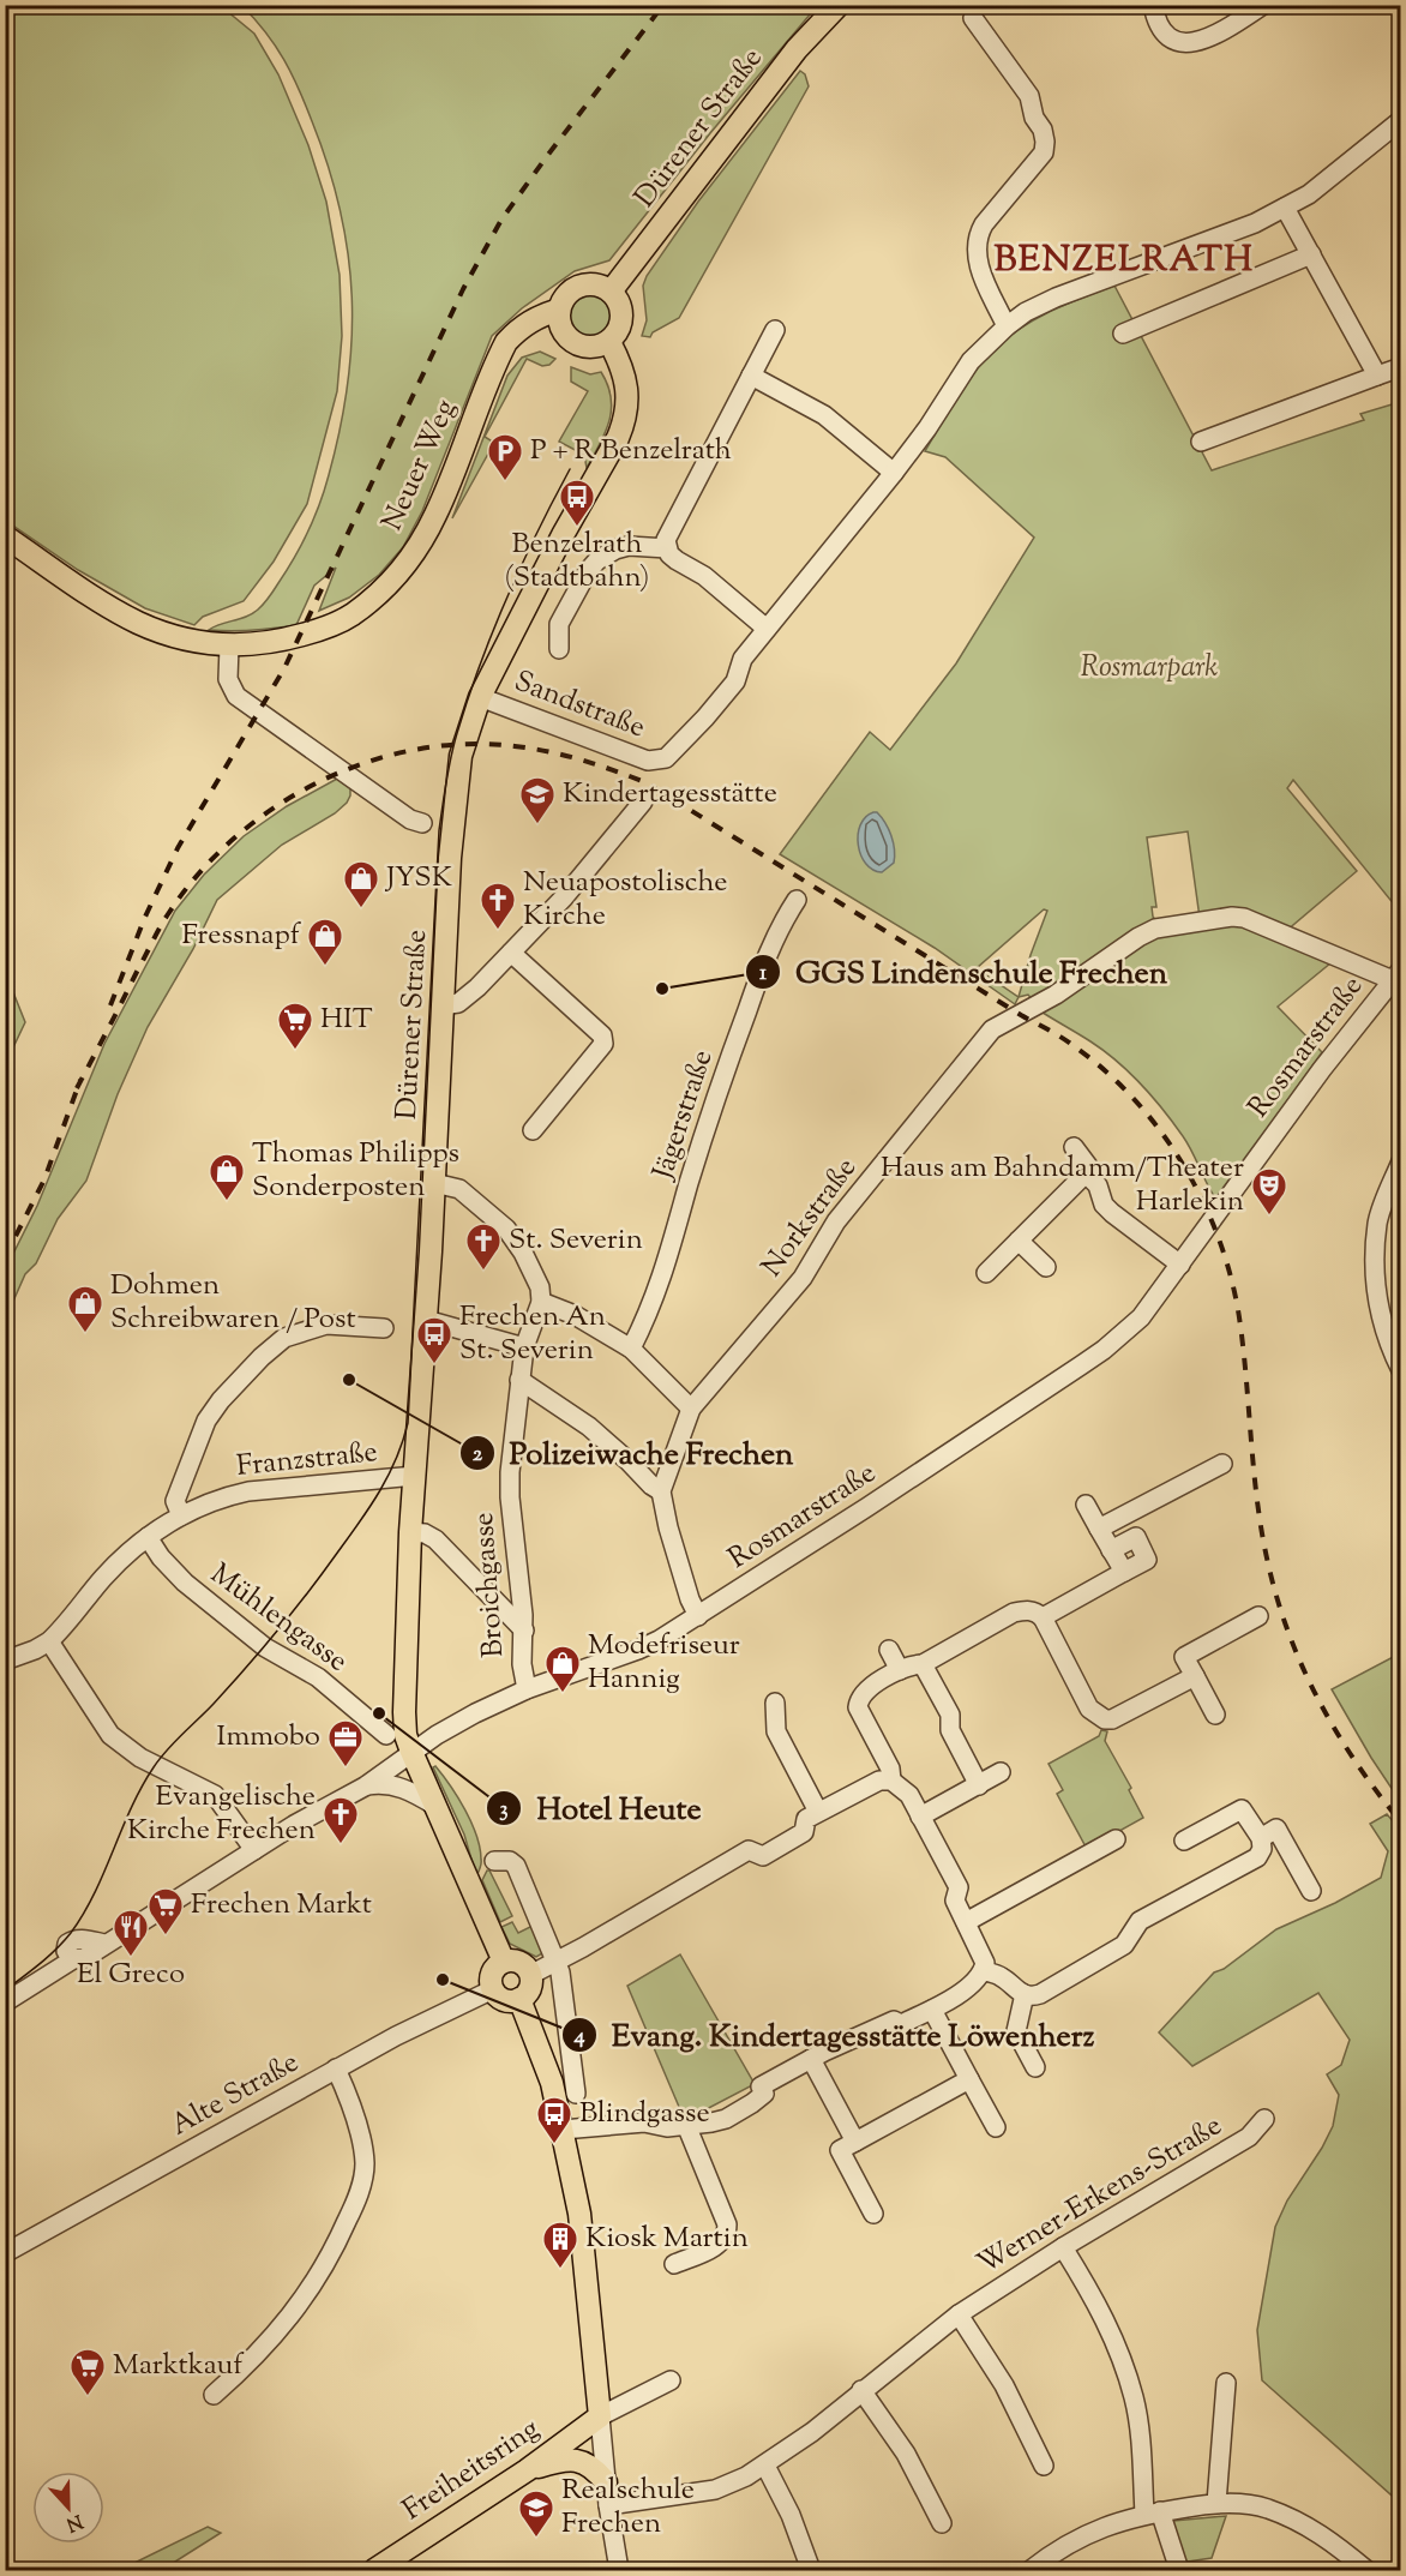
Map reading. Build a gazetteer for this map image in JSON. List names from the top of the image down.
{
  "streets": {
    "main road": ["Dürener Straße", "Neuer Weg", "Freiheitsring"],
    "street": [
      "Sandstraße",
      "Rosmarstraße",
      "Jägerstraße",
      "Norkstraße",
      "Franzstraße",
      "Broichgasse",
      "Mühlengasse",
      "Alte Straße",
      "Werner-Erkens-Straße"
    ]
  },
  "crossings": [
    ["Dürener Straße", "Neuer Weg"],
    ["Dürener Straße", "Sandstraße"],
    ["Dürener Straße", "Rosmarstraße"],
    ["Dürener Straße", "Franzstraße"],
    ["Rosmarstraße", "Norkstraße"],
    ["Rosmarstraße", "Broichgasse"],
    ["Franzstraße", "Mühlengasse"]
  ],
  "districts": ["BENZELRATH"],
  "parks": ["Rosmarpark"],
  "places": {
    "parking": ["P + R Benzelrath"],
    "bus stop": ["Benzelrath (Stadtbahn)", "Frechen An St. Severin", "Blindgasse"],
    "school or university": ["Kindertagesstätte", "Realschule Frechen"],
    "shop": [
      "JYSK",
      "Fressnapf",
      "Thomas Philipps Sonderposten",
      "Dohmen Schreibwaren / Post",
      "Modefriseur Hannig"
    ],
    "church": ["Neuapostolische Kirche", "St. Severin", "Evangelische Kirche Frechen"],
    "other": [
      "GGS Lindenschule Frechen",
      "Polizeiwache Frechen",
      "Hotel Heute",
      "Evang. Kindertagesstätte Löwenherz"
    ],
    "supermarket": ["HIT", "Frechen Markt", "Marktkauf"],
    "theatre": ["Haus am Bahndamm/Theater Harlekin"],
    "office": ["Immobo"],
    "restaurant": ["El Greco"],
    "building": ["Kiosk Martin"]
  },
  "north": "bottom"
}
